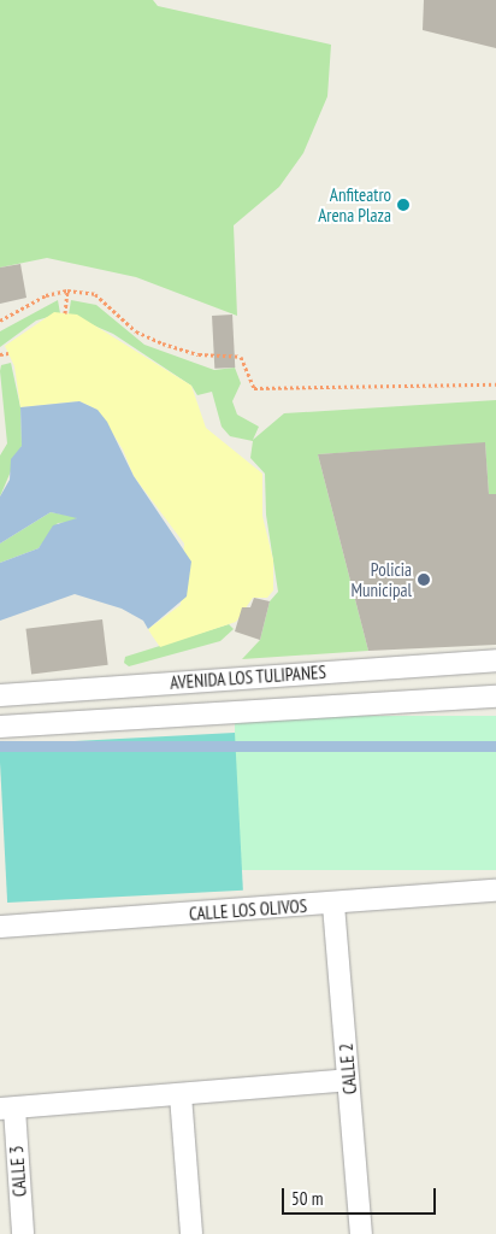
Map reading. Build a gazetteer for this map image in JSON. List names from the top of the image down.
{
  "streets": {
    "street": [
      "AVENIDA LOS TULIPANES",
      "CALLE LOS OLIVOS",
      "CALLE 2",
      "CALLE 3"
    ]
  },
  "crossings": [
    ["CALLE LOS OLIVOS", "CALLE 2"]
  ],
  "places": ["Anfiteatro Arena Plaza", "Policia Municipal"],
  "scale_bar": "50 m"
}
